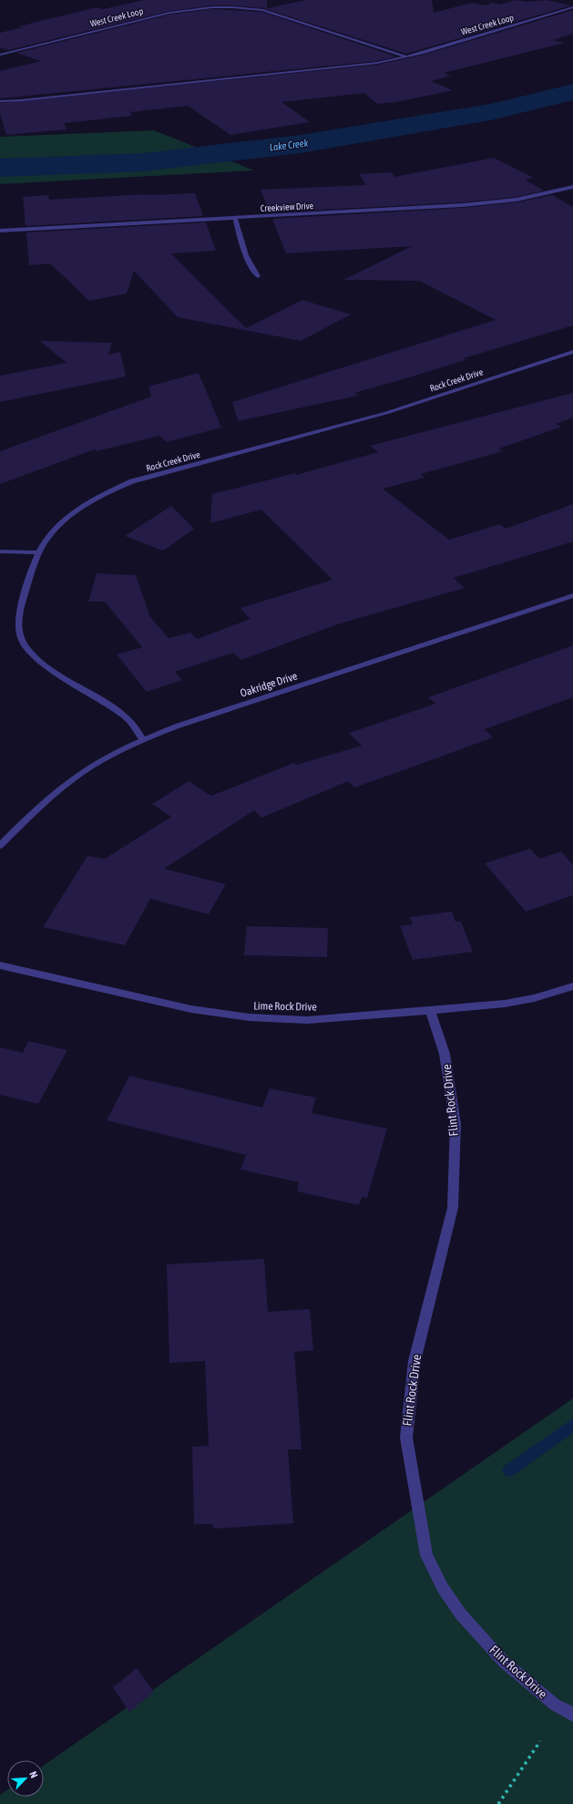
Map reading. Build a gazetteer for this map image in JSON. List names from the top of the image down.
{
  "streets": {
    "street": [
      "West Creek Loop",
      "Creekview Drive",
      "Rock Creek Drive",
      "Oakridge Drive",
      "Lime Rock Drive",
      "Flint Rock Drive"
    ]
  },
  "crossings": [
    ["Rock Creek Drive", "Oakridge Drive"],
    ["Lime Rock Drive", "Flint Rock Drive"]
  ],
  "water": ["Lake Creek"],
  "north": "top right"
}
